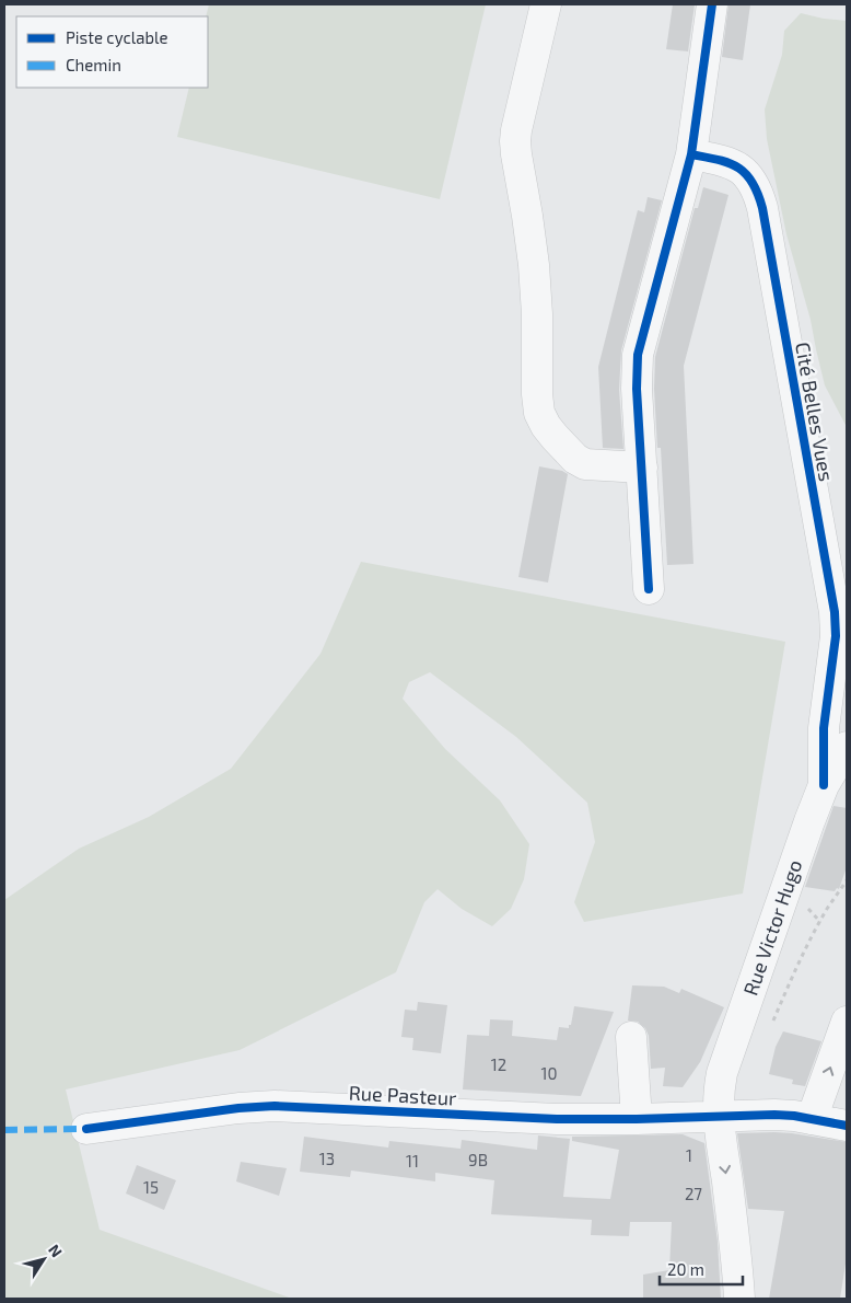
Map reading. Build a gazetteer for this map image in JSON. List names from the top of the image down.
{
  "streets": {
    "street": ["Cité Belles Vues", "Rue Victor Hugo", "Rue Pasteur"]
  },
  "crossings": [
    ["Cité Belles Vues", "Rue Victor Hugo"],
    ["Rue Victor Hugo", "Rue Pasteur"]
  ],
  "house_numbers": [
    "12",
    "10",
    "1",
    "13",
    "9B",
    "11",
    "15",
    "27"
  ],
  "legend": ["Piste cyclable", "Chemin"],
  "scale_bar": "20 m",
  "north": "top right"
}
